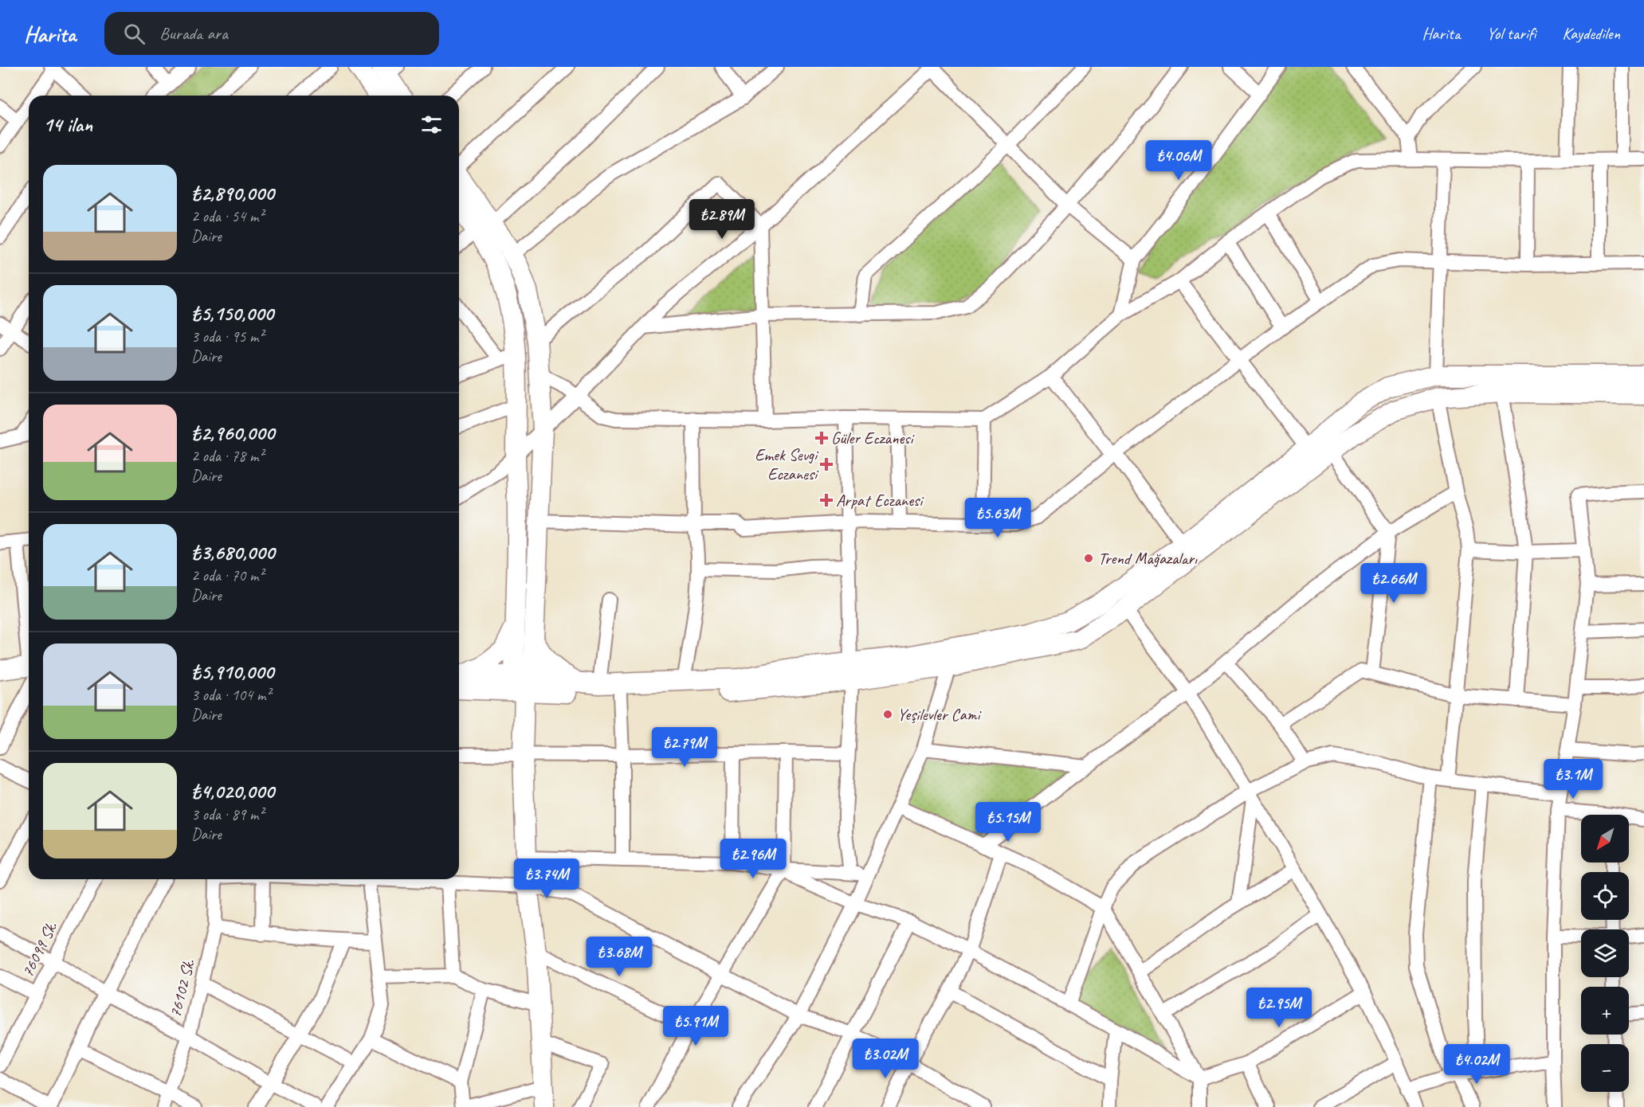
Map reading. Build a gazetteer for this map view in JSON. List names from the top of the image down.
{
  "streets": {
    "street": ["76099 Sk.", "76102 Sk."]
  },
  "places": {
    "health": ["Güler Eczanesi", "Emek Sevgi Eczanesi", "Arpat Eczanesi"],
    "other": ["Trend Mağazaları", "Yeşilevler Cami"]
  },
  "north": "bottom left",
  "page": {
    "header": "Harita",
    "search": "Burada ara",
    "nav": ["Harita", "Yol tarifi", "Kaydedilen"],
    "heading": "14 ilan",
    "price": [
      "₺4.06M",
      "₺2.89M",
      "₺5.63M",
      "₺2.66M",
      "₺2.79M",
      "₺3.1M",
      "₺5.15M",
      "₺2.96M",
      "₺3.74M",
      "₺3.68M",
      "₺2.95M",
      "₺5.91M",
      "₺3.02M",
      "₺4.02M"
    ],
    "list": [
      {
        "name": "₺2,890,000",
        "note": "2 oda · 54 m² · Daire"
      },
      {
        "name": "₺5,150,000",
        "note": "3 oda · 95 m² · Daire"
      },
      {
        "name": "₺2,960,000",
        "note": "2 oda · 78 m² · Daire"
      },
      {
        "name": "₺3,680,000",
        "note": "2 oda · 70 m² · Daire"
      },
      {
        "name": "₺5,910,000",
        "note": "3 oda · 104 m² · Daire"
      },
      {
        "name": "₺4,020,000",
        "note": "3 oda · 89 m² · Daire"
      }
    ],
    "map_buttons": ["+", "−"]
  }
}
